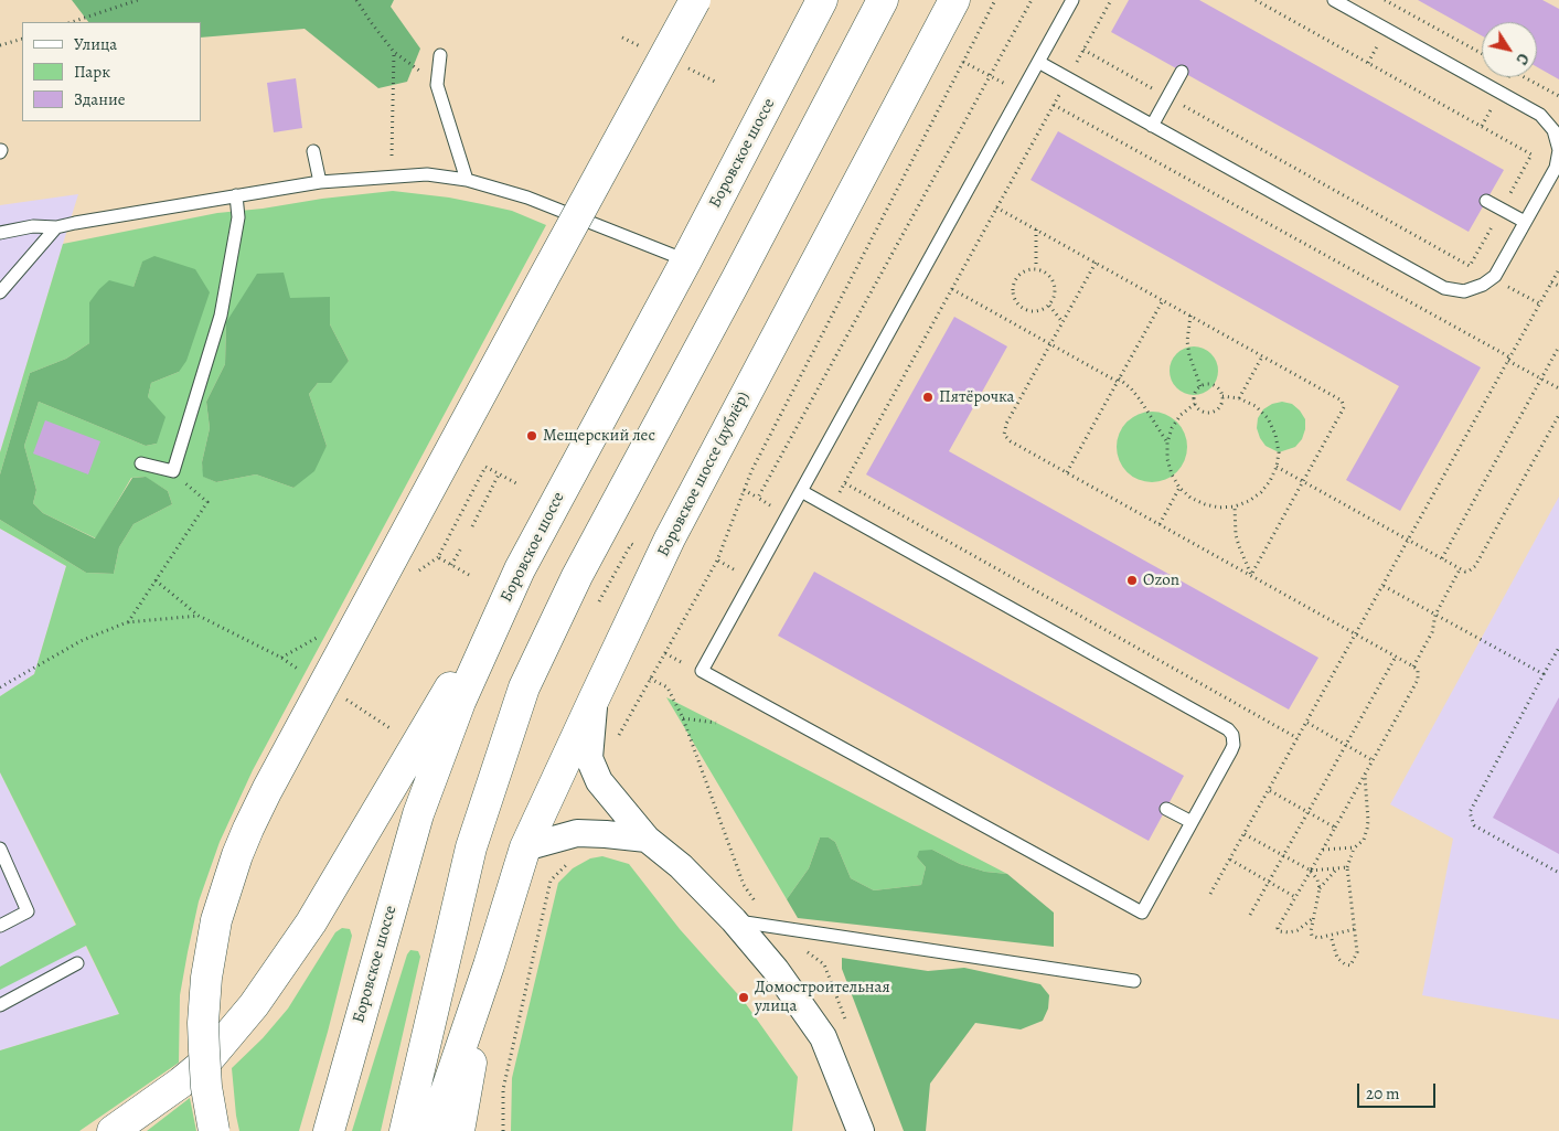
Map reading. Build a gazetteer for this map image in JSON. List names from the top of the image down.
{
  "streets": {
    "main road": ["Боровское шоссе", "Боровское шоссе (дублёр)"]
  },
  "places": [
    "Пятёрочка",
    "Мещерский лес",
    "Ozon",
    "Домостроительная улица"
  ],
  "legend": ["Улица", "Парк", "Здание"],
  "scale_bar": "20 m",
  "north": "bottom right"
}
